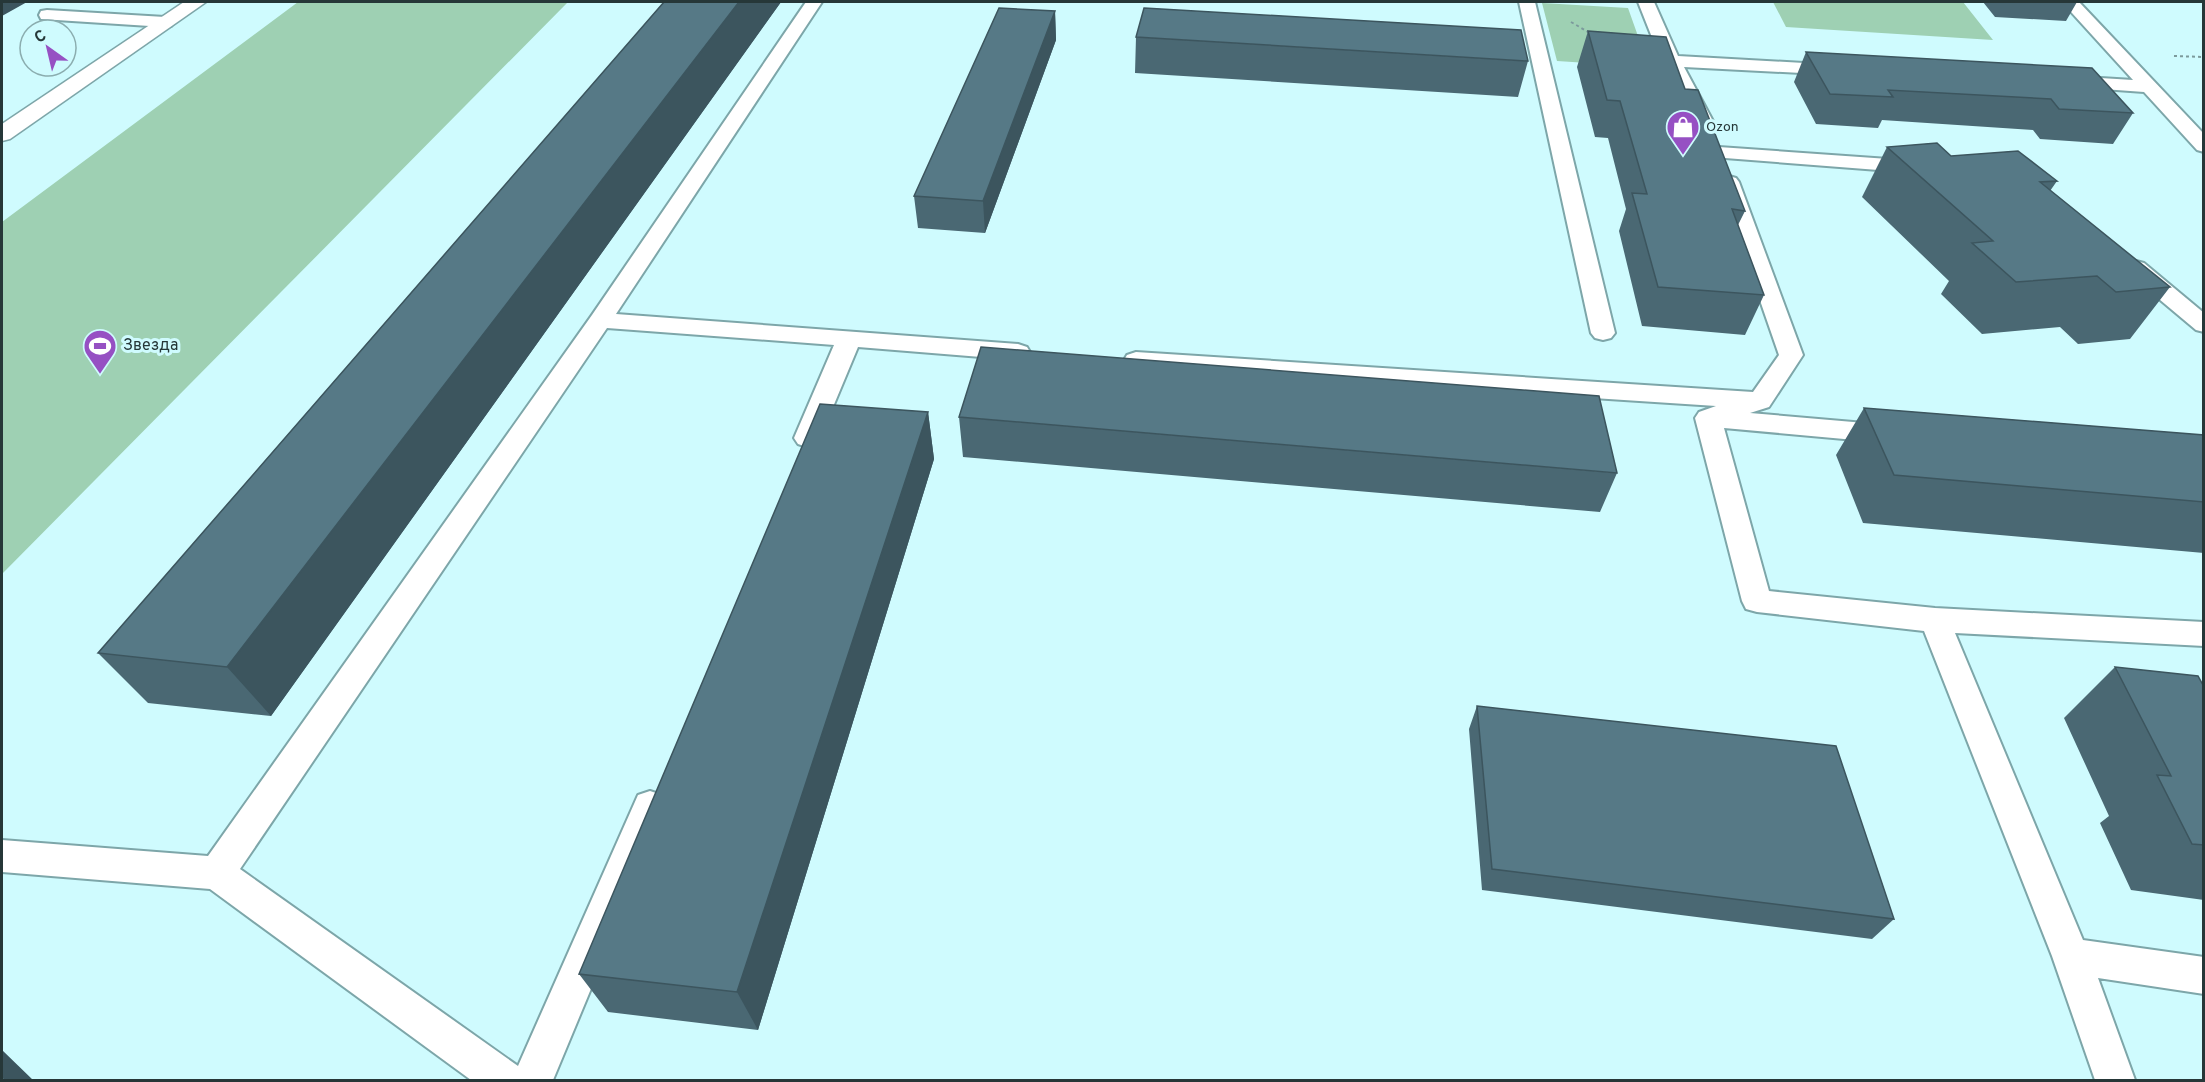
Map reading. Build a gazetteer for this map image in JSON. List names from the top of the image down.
{
  "places": {
    "shop": ["Ozon"],
    "sports": ["Звезда"]
  },
  "north": "top left"
}
